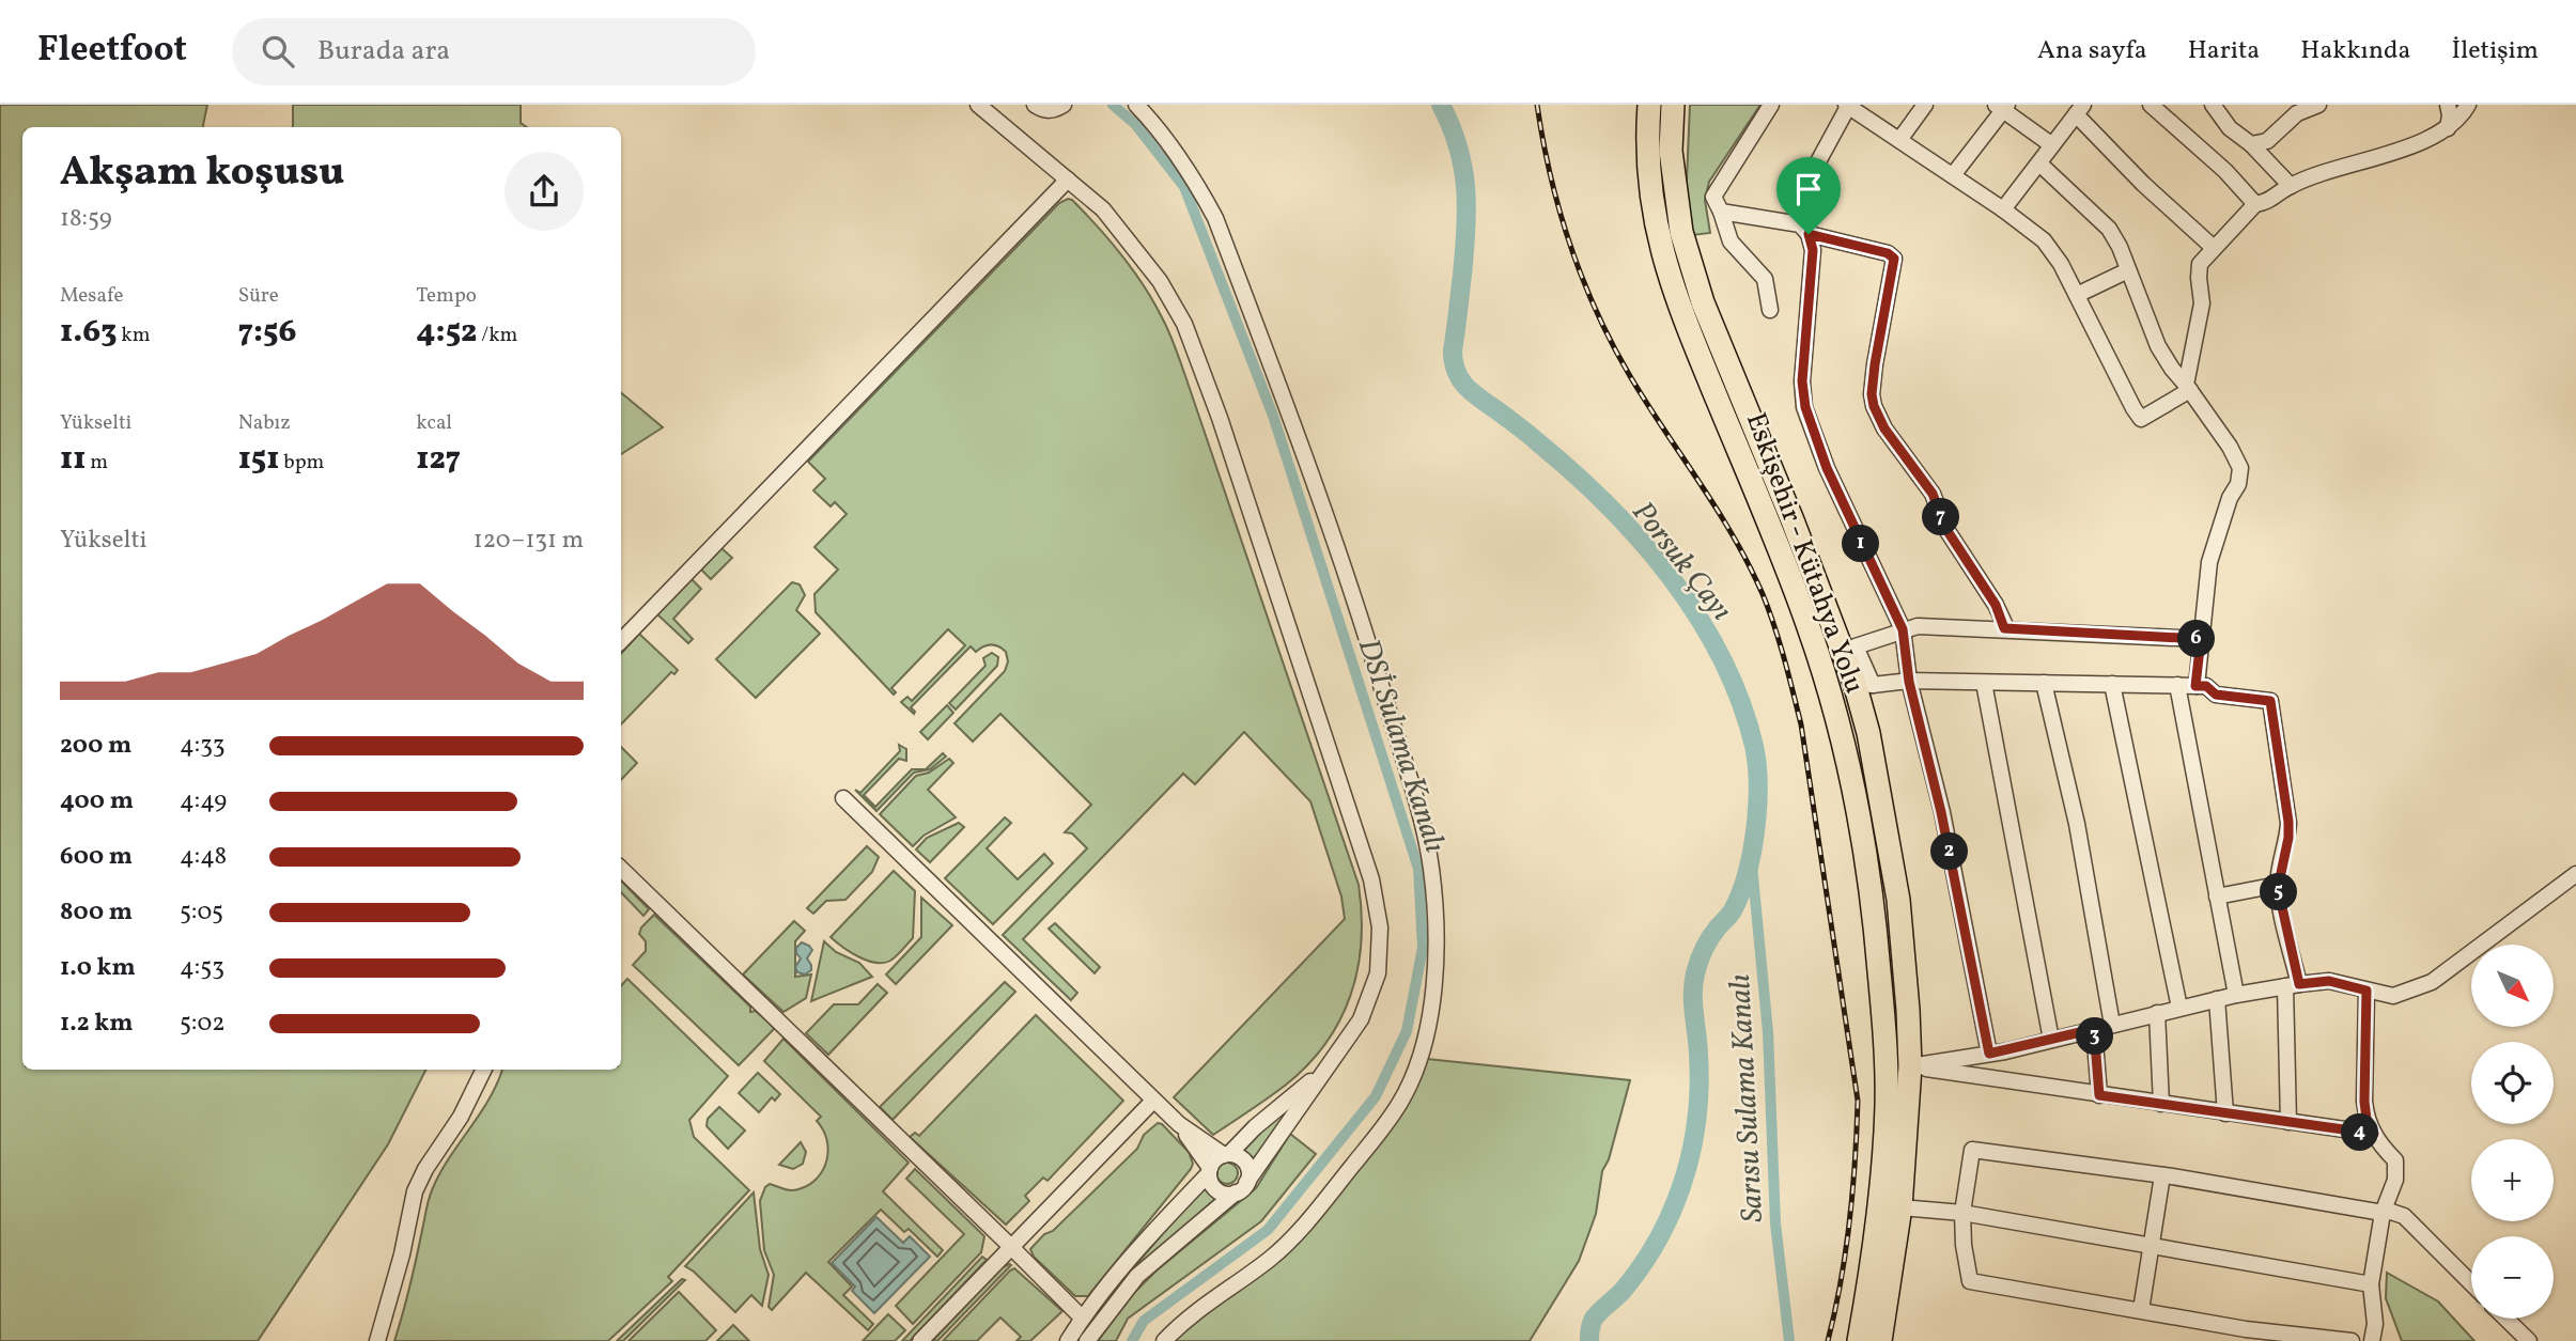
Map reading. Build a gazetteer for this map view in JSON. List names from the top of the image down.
{
  "streets": {
    "highway": ["Eskişehir - Kütahya Yolu"]
  },
  "water": ["Porsuk Çayı", "DSİ Sulama Kanalı", "Sarısu Sulama Kanalı"],
  "north": "bottom right",
  "page": {
    "header": "Fleetfoot",
    "search": "Burada ara",
    "nav": [
      "Ana sayfa",
      "Harita",
      "Hakkında",
      "İletişim"
    ],
    "heading": ["Akşam koşusu", "18:59"],
    "stats": [
      ["Mesafe", "1.63 km"],
      ["Süre", "7:56"],
      ["Tempo", "4:52 /km"],
      ["Yükselti", "11 m"],
      ["Nabız", "151 bpm"],
      ["kcal", "127"]
    ],
    "pins": [
      "7",
      "1",
      "6",
      "2",
      "5",
      "3",
      "4"
    ],
    "chart": ["Yükselti", "120–131 m"],
    "list": [
      {
        "name": "200 m",
        "note": "4:33"
      },
      {
        "name": "400 m",
        "note": "4:49"
      },
      {
        "name": "600 m",
        "note": "4:48"
      },
      {
        "name": "800 m",
        "note": "5:05"
      },
      {
        "name": "1.0 km",
        "note": "4:53"
      },
      {
        "name": "1.2 km",
        "note": "5:02"
      }
    ],
    "map_buttons": ["+", "−"]
  }
}
